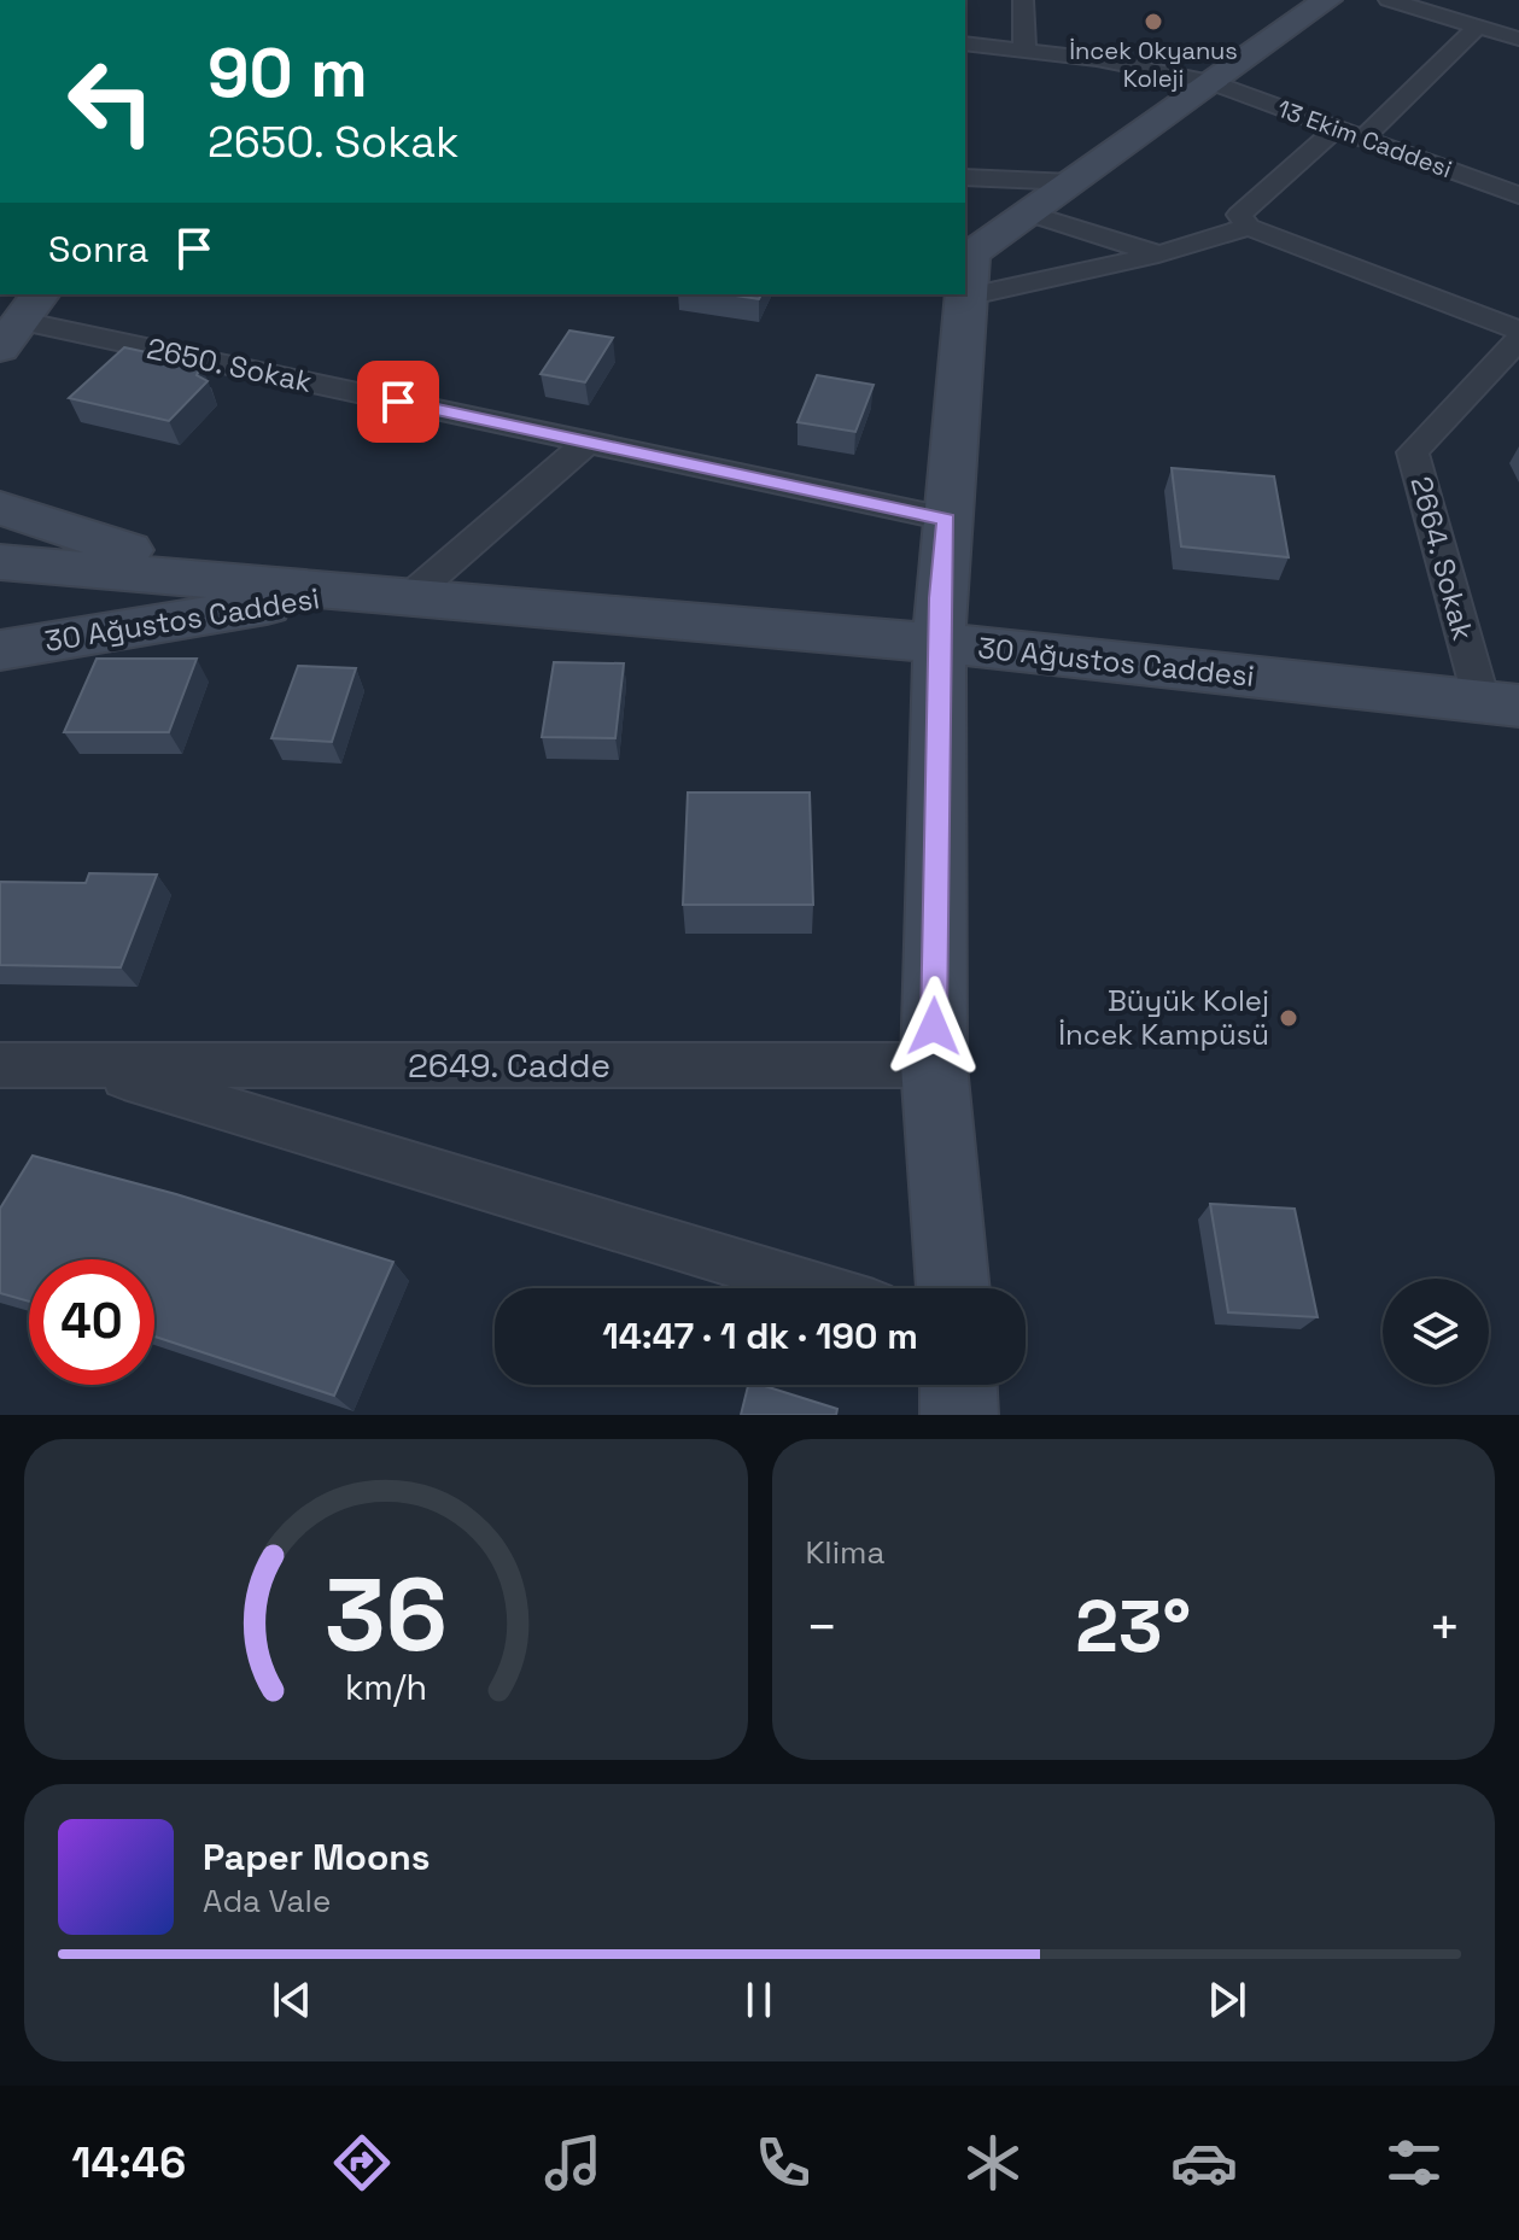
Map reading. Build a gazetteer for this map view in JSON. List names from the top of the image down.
{
  "streets": {
    "street": [
      "13 Ekim Caddesi",
      "2650. Sokak",
      "2664. Sokak",
      "30 Ağustos Caddesi",
      "2649. Cadde"
    ]
  },
  "crossings": [
    ["2664. Sokak", "30 Ağustos Caddesi"]
  ],
  "places": ["İncek Okyanus Koleji", "Büyük Kolej İncek Kampüsü"],
  "page": {
    "turn": ["90 m", "2650. Sokak"],
    "then": "Sonra",
    "limit": "40",
    "trip": "14:47 · 1 dk · 190 m",
    "tile": "Klima",
    "heat": ["−", "23°", "+"],
    "song": ["Paper Moons", "Ada Vale"],
    "tabs": "14:46",
    "gauge": ["36", "km/h"]
  }
}
